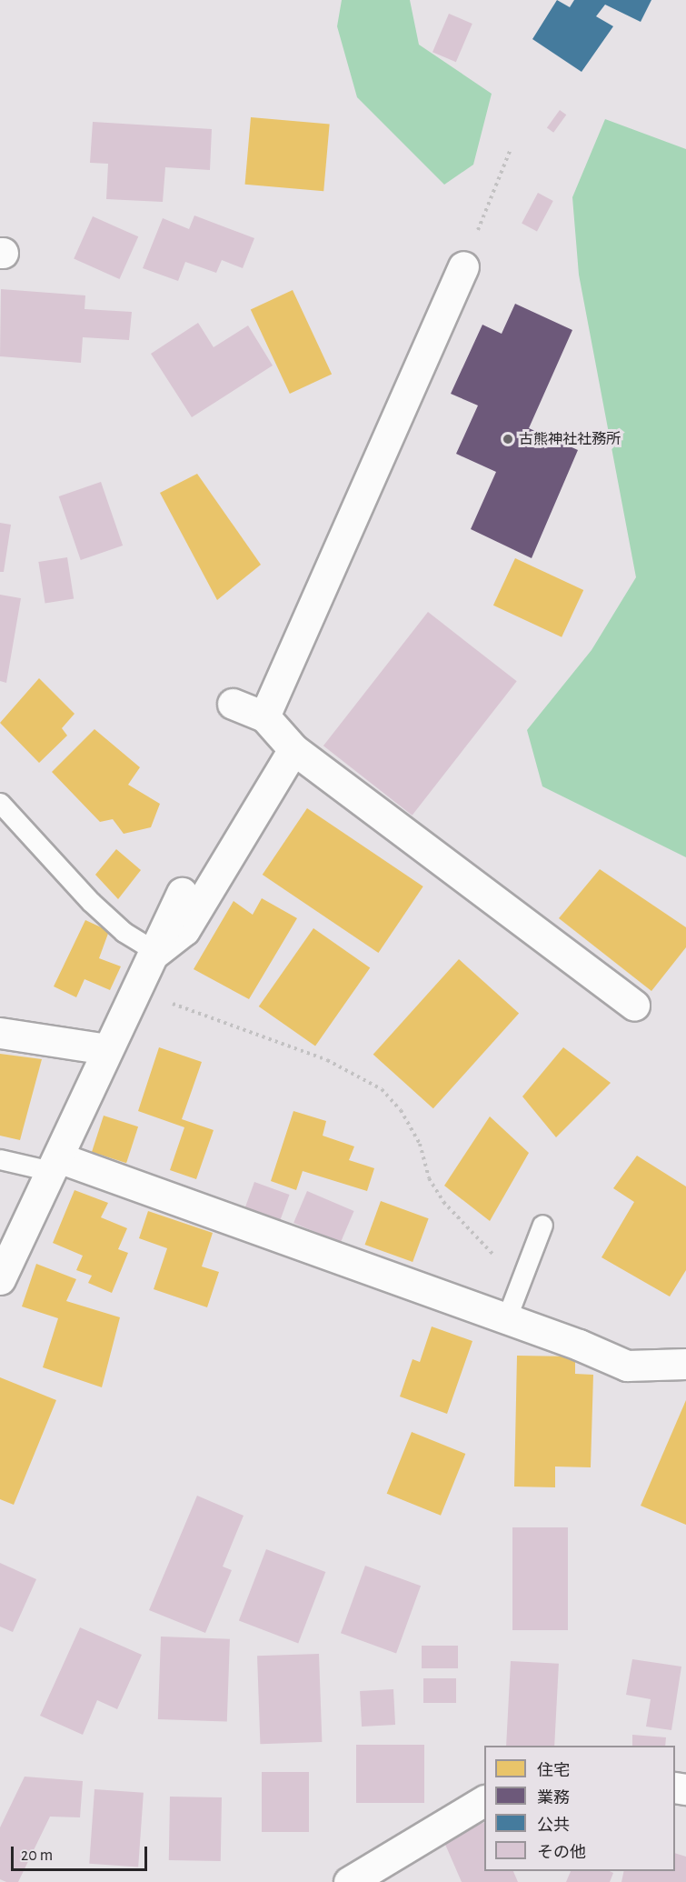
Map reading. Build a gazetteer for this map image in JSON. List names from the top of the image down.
{
  "places": ["古熊神社社務所"],
  "legend": [
    "住宅",
    "業務",
    "公共",
    "その他"
  ],
  "scale_bar": "20 m"
}
